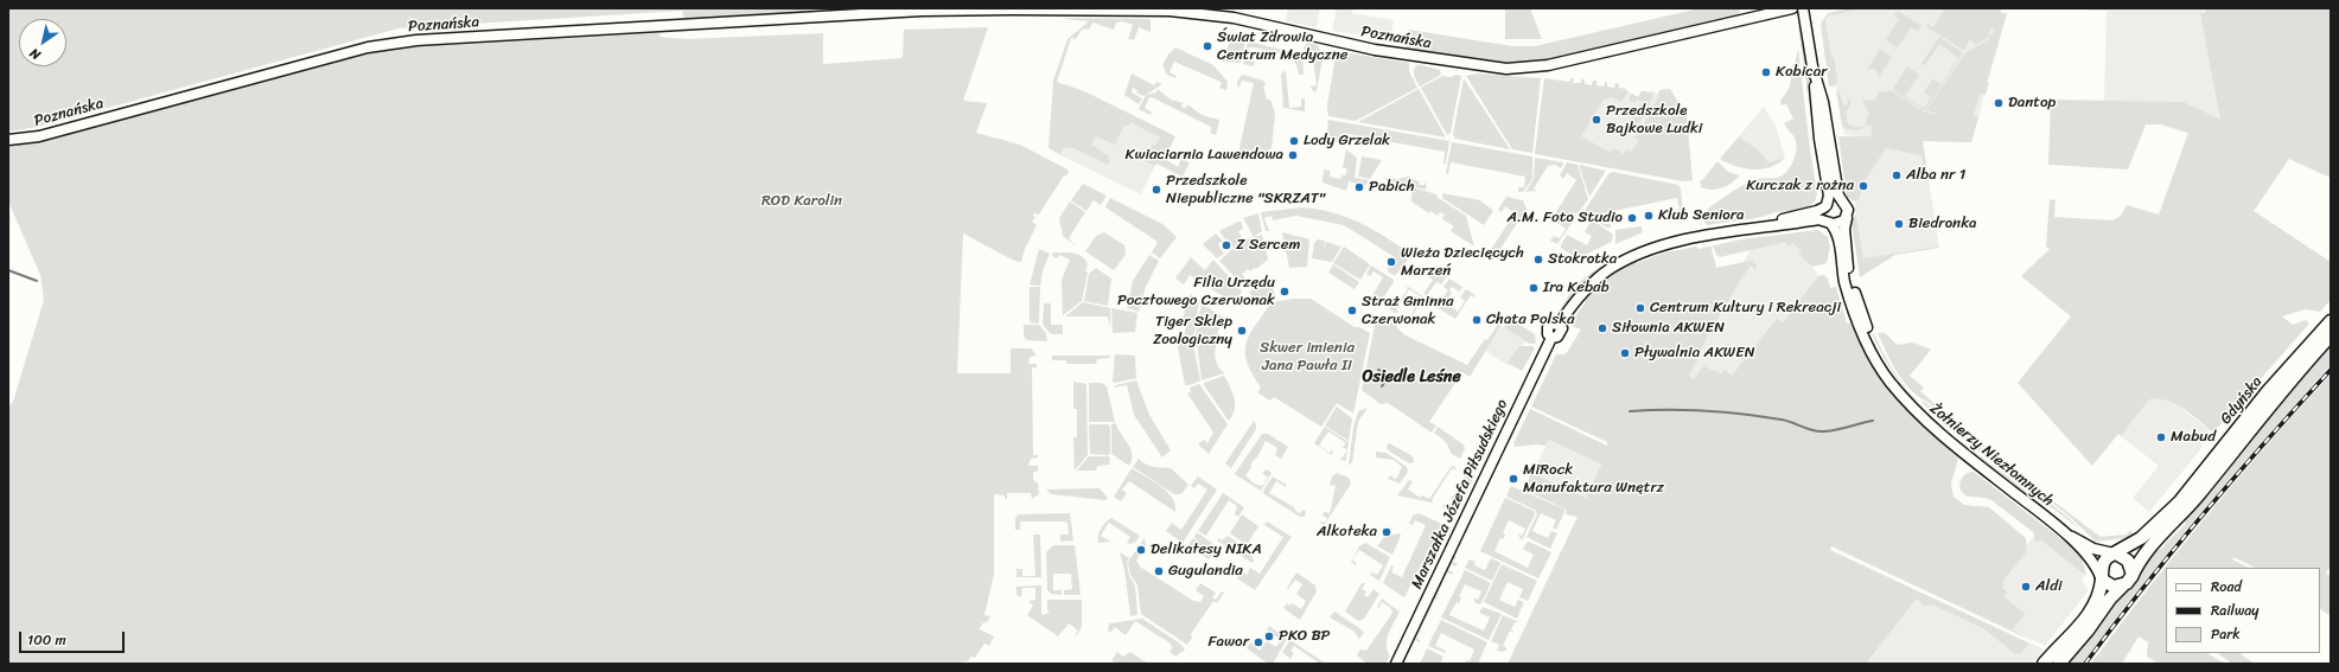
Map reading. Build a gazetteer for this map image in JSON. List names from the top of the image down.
{
  "streets": {
    "main road": ["Gdyńska"],
    "street": ["Poznańska", "Żołnierzy Niezłomnych", "Marszałka Józefa Piłsudskiego"]
  },
  "crossings": [
    ["Gdyńska", "Żołnierzy Niezłomnych"]
  ],
  "districts": ["Osiedle Leśne"],
  "parks": ["ROD Karolin", "Skwer imienia Jana Pawła II"],
  "places": [
    "Świat Zdrowia Centrum Medyczne",
    "Kobicar",
    "Dantop",
    "Przedszkole Bajkowe Ludki",
    "Lody Grzelak",
    "Kwiaciarnia Lawendowa",
    "Alba nr 1",
    "Kurczak z rożna",
    "Pabich",
    "Przedszkole Niepubliczne \"SKRZAT\"",
    "Klub Seniora",
    "A.M. Foto Studio",
    "Biedronka",
    "Z Sercem",
    "Stokrotka",
    "Wieża Dziecięcych Marzeń",
    "Ira Kebab",
    "Filia Urzędu Pocztowego Czerwonak",
    "Centrum Kultury i Rekreacji",
    "Straż Gminna Czerwonak",
    "Chata Polska",
    "Siłownia AKWEN",
    "Tiger Sklep Zoologiczny",
    "Pływalnia AKWEN",
    "Mabud",
    "MiRock Manufaktura Wnętrz",
    "Alkoteka",
    "Delikatesy NIKA",
    "Gugulandia",
    "Aldi",
    "PKO BP",
    "Fawor"
  ],
  "legend": ["Road", "Railway", "Park"],
  "scale_bar": "100 m",
  "north": "bottom left"
}
